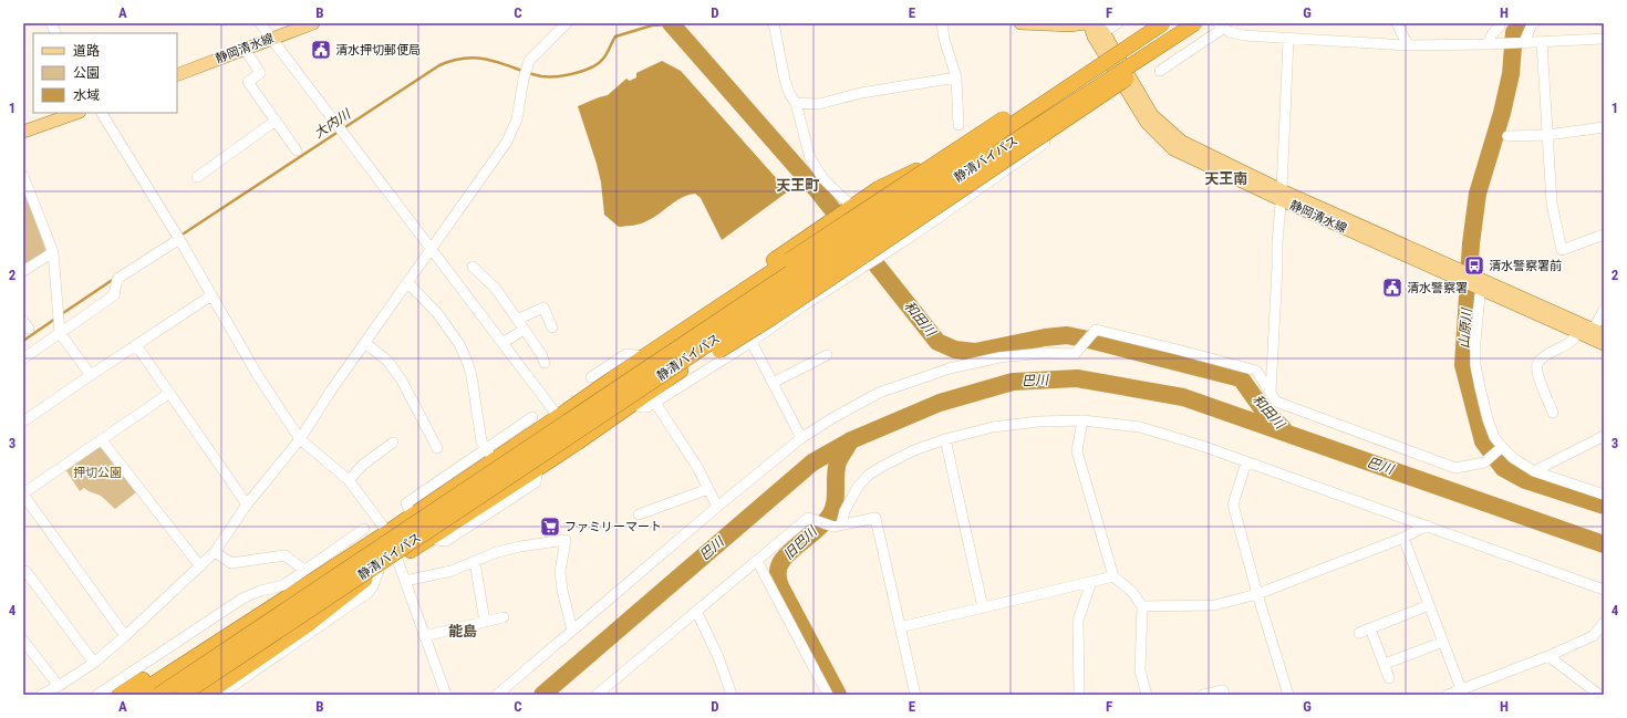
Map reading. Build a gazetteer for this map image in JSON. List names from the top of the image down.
{
  "streets": {
    "highway": ["静清バイパス"],
    "main road": ["静岡清水線"]
  },
  "districts": ["天王南", "天王町", "能島"],
  "water": [
    "大内川",
    "和田川",
    "山原川",
    "巴川",
    "旧巴川"
  ],
  "parks": ["押切公園"],
  "places": {
    "public building": ["清水押切郵便局", "清水警察署"],
    "bus stop": ["清水警察署前"],
    "supermarket": ["ファミリーマート"]
  },
  "legend": ["道路", "公園", "水域"],
  "grid": {
    "columns": [
      "A",
      "B",
      "C",
      "D",
      "E",
      "F",
      "G",
      "H"
    ],
    "rows": [
      "1",
      "2",
      "3",
      "4"
    ]
  }
}
